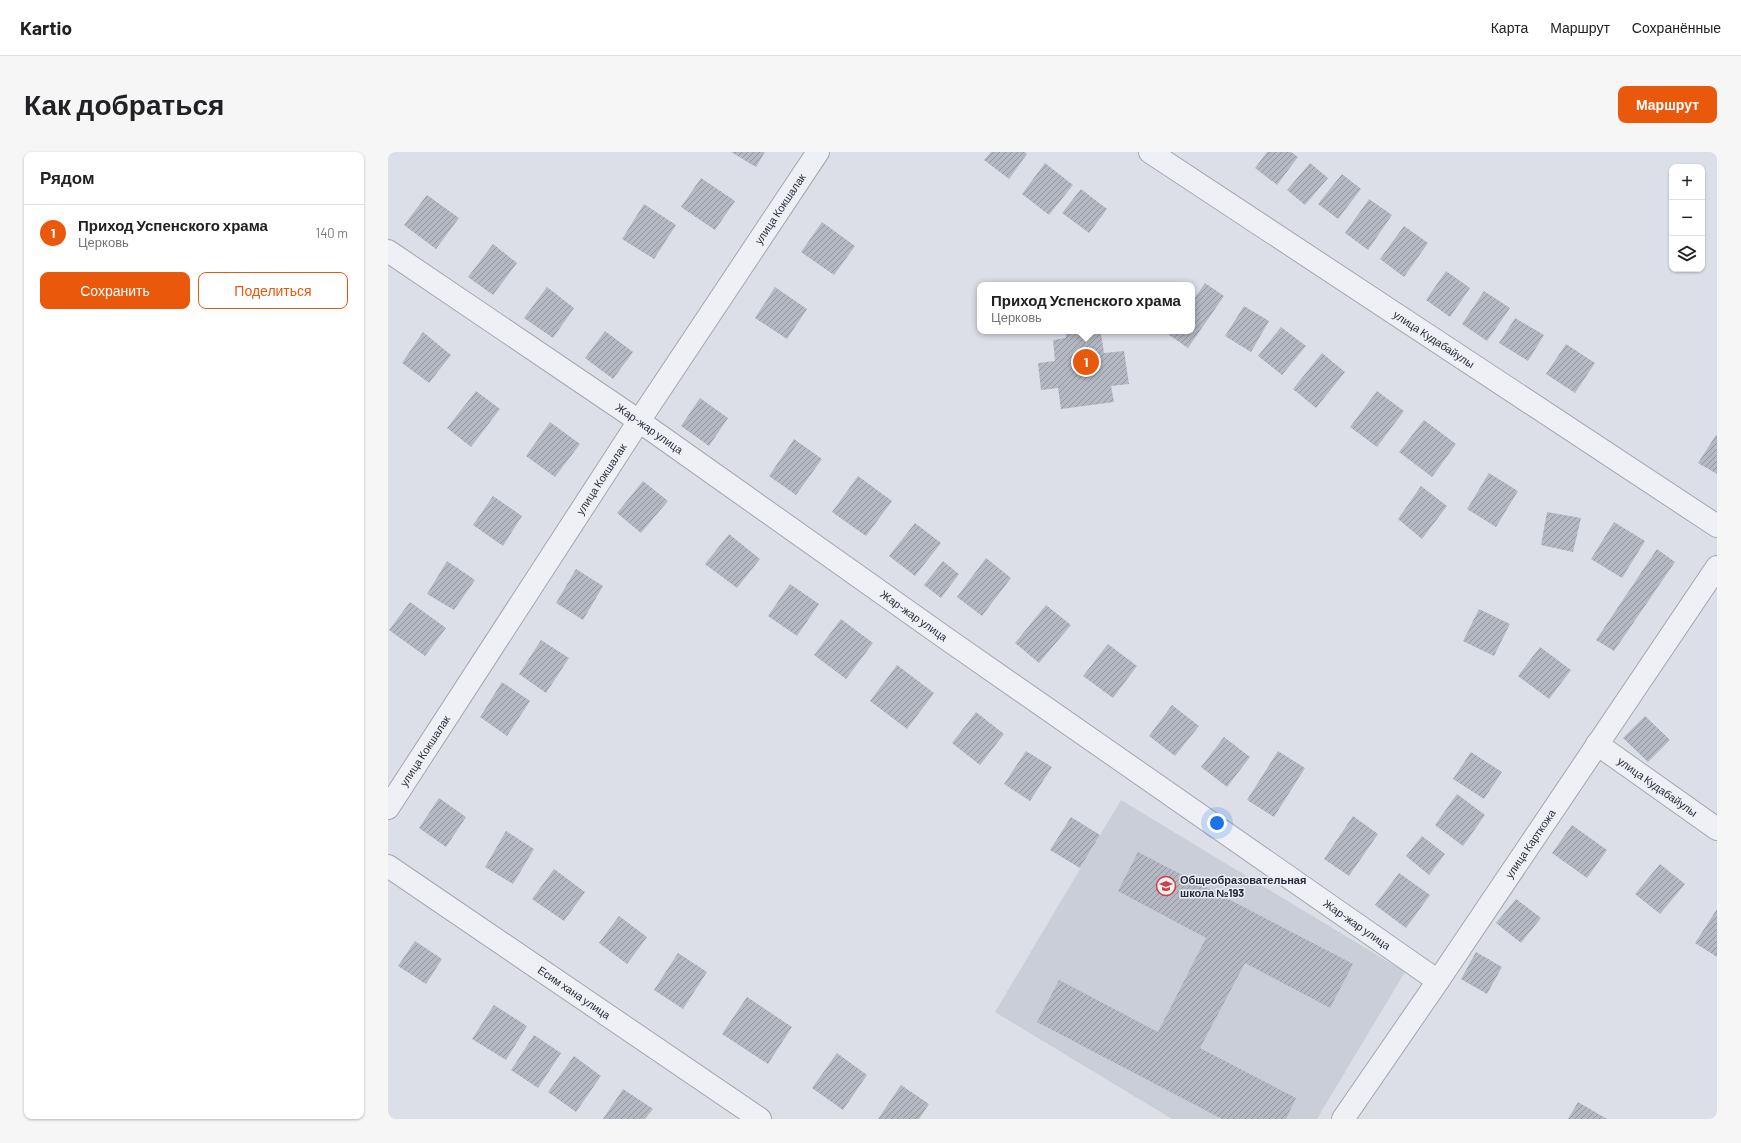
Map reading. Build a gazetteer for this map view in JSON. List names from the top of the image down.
{
  "streets": {
    "street": [
      "улица Кокшалак",
      "улица Кудабайулы",
      "Жар-жар улица",
      "улица Карткожа",
      "Есим хана улица"
    ]
  },
  "crossings": [
    ["улица Кокшалак", "Жар-жар улица"],
    ["улица Кудабайулы", "улица Карткожа"],
    ["Жар-жар улица", "улица Карткожа"]
  ],
  "places": {
    "school or university": ["Общеобразовательная школа №193"]
  },
  "page": {
    "header": "Kartio",
    "nav": ["Карта", "Маршрут", "Сохранённые"],
    "buttons": [
      "Маршрут",
      ["Сохранить", "Поделиться"]
    ],
    "title": "Как добраться",
    "heading": "Рядом",
    "map_buttons": ["+", "−"],
    "list": [
      {
        "mark": "1",
        "name": "Приход Успенского храма",
        "note": "Церковь",
        "value": "140 m"
      }
    ],
    "popup": ["Приход Успенского храма", "Церковь"],
    "pins": "1"
  }
}
